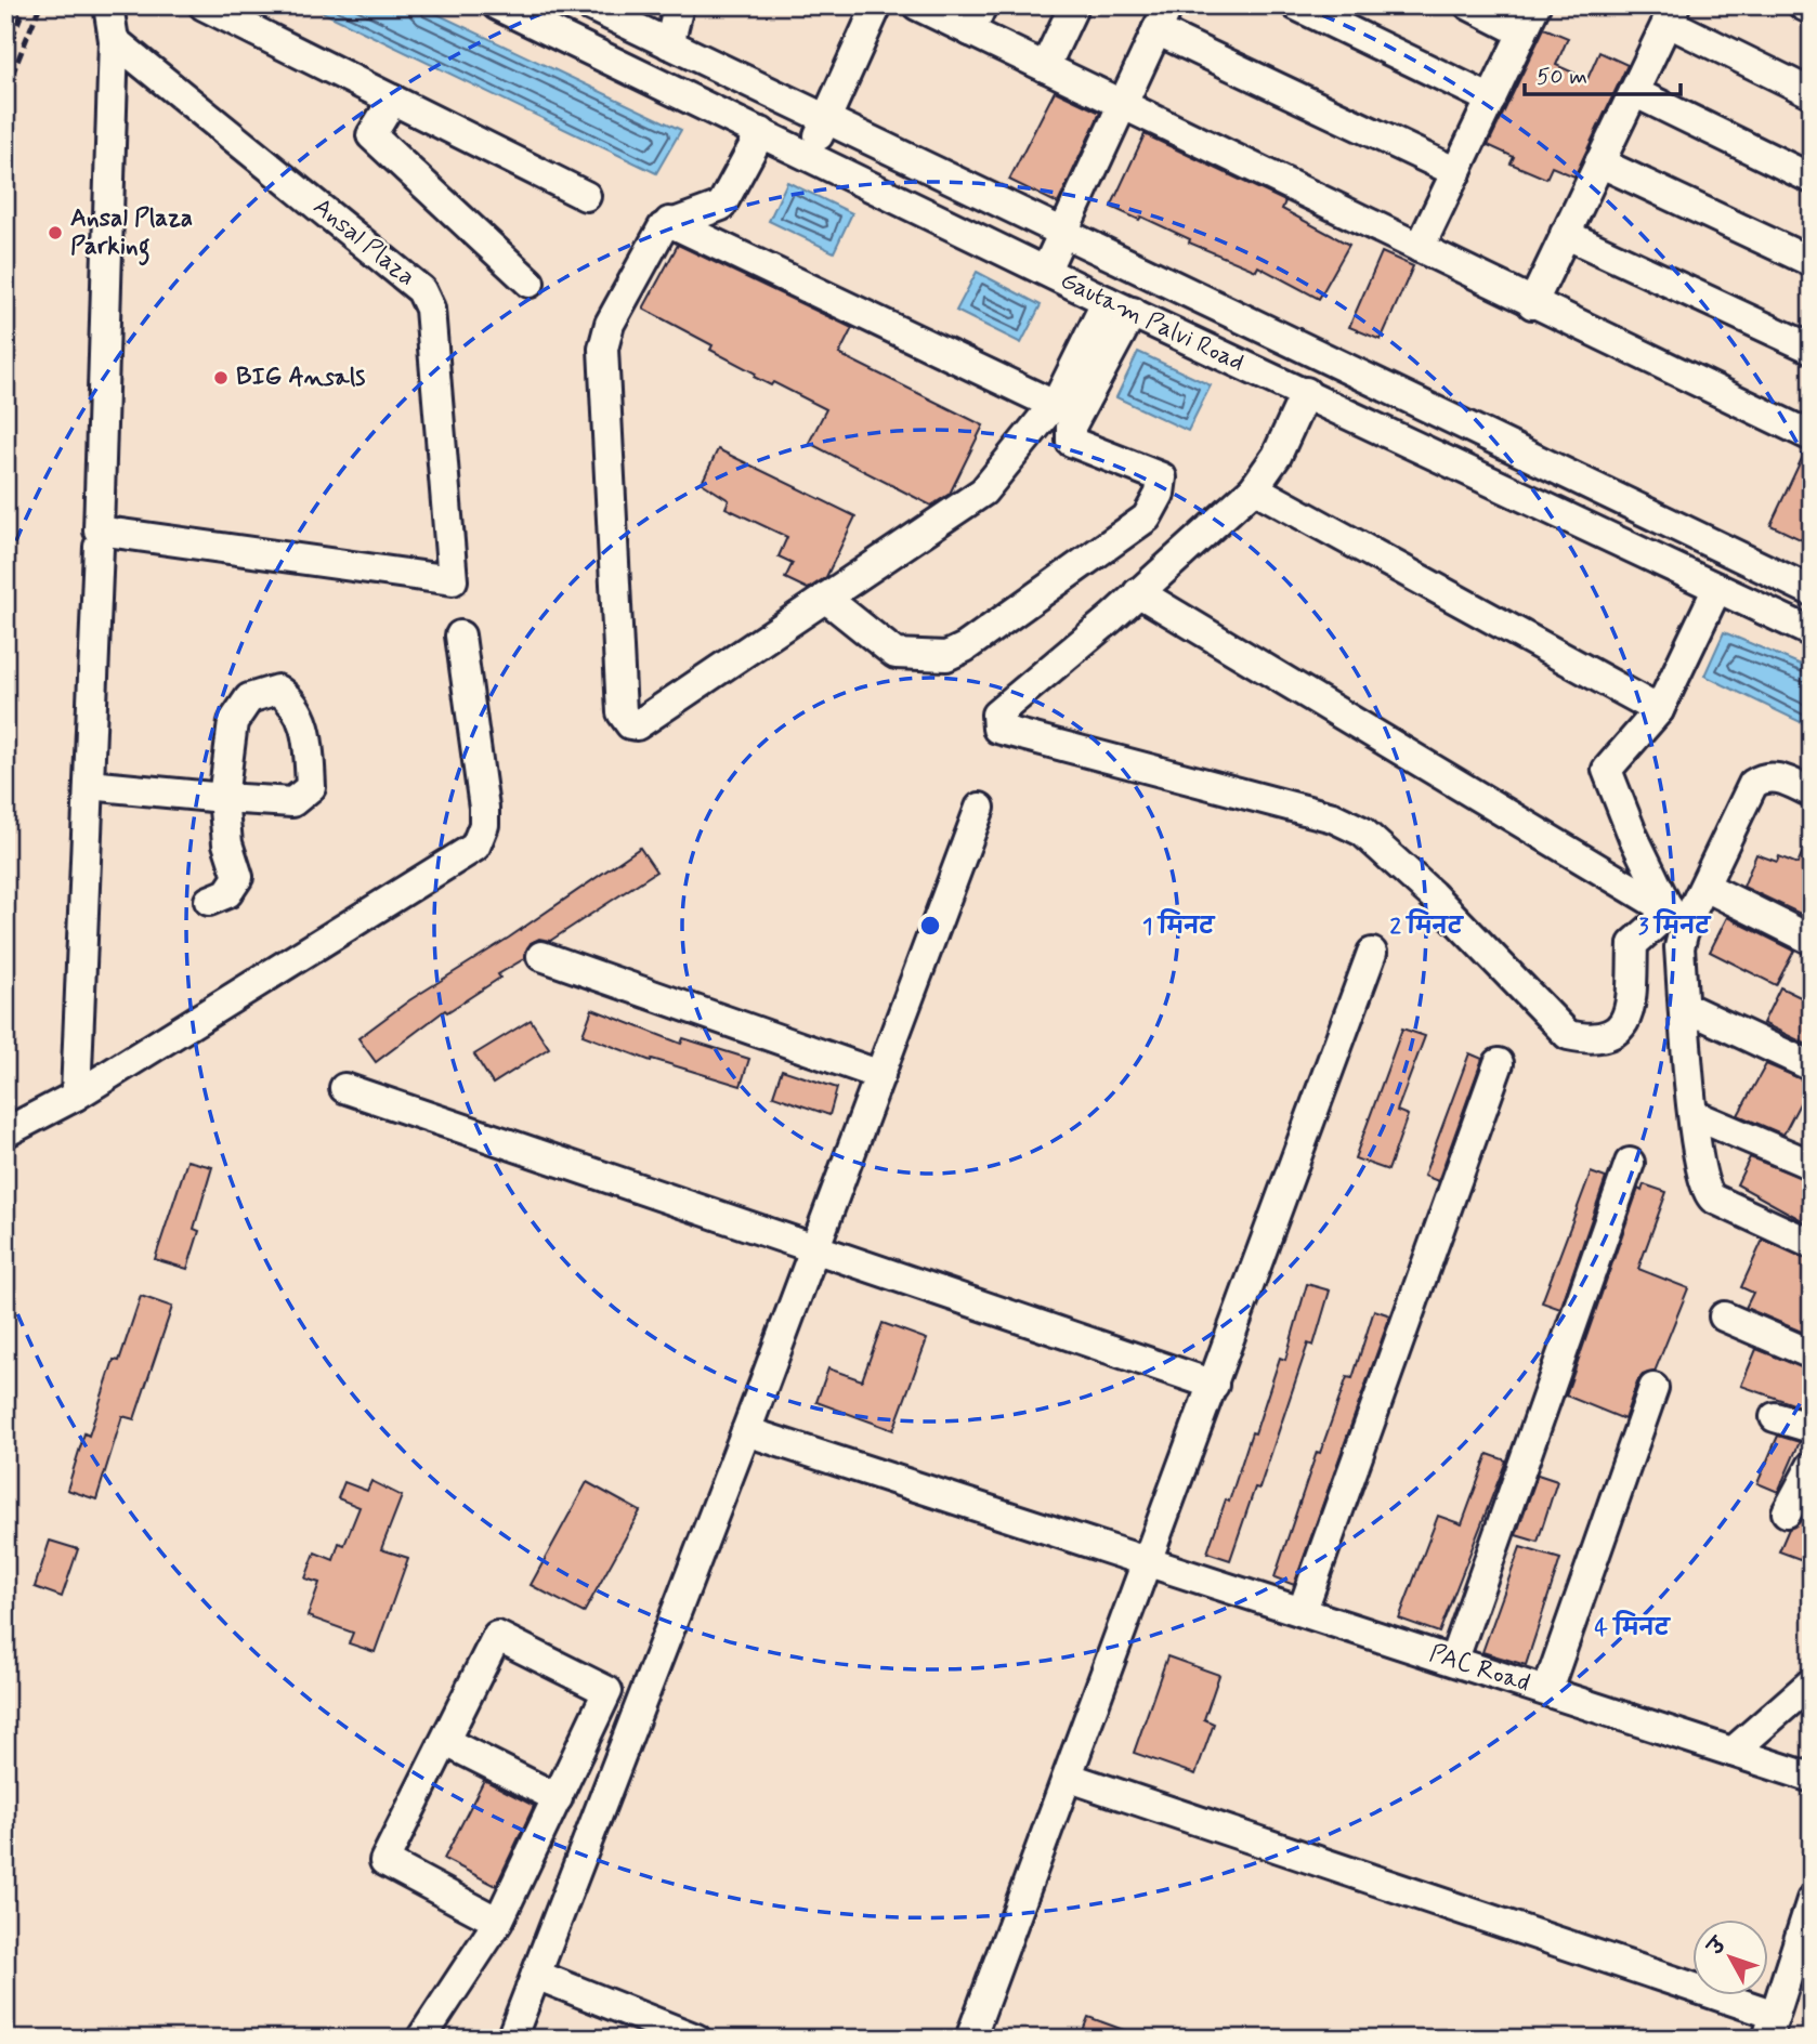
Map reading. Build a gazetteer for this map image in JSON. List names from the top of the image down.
{
  "streets": {
    "street": ["Ansal Plaza", "Gautam Palvi Road", "PAC Road"]
  },
  "places": ["Ansal Plaza Parking", "BIG Ansals"],
  "scale_bar": "50 m",
  "north": "top left",
  "rings": [
    "1 मिनट",
    "2 मिनट",
    "3 मिनट",
    "4 मिनट"
  ]
}
